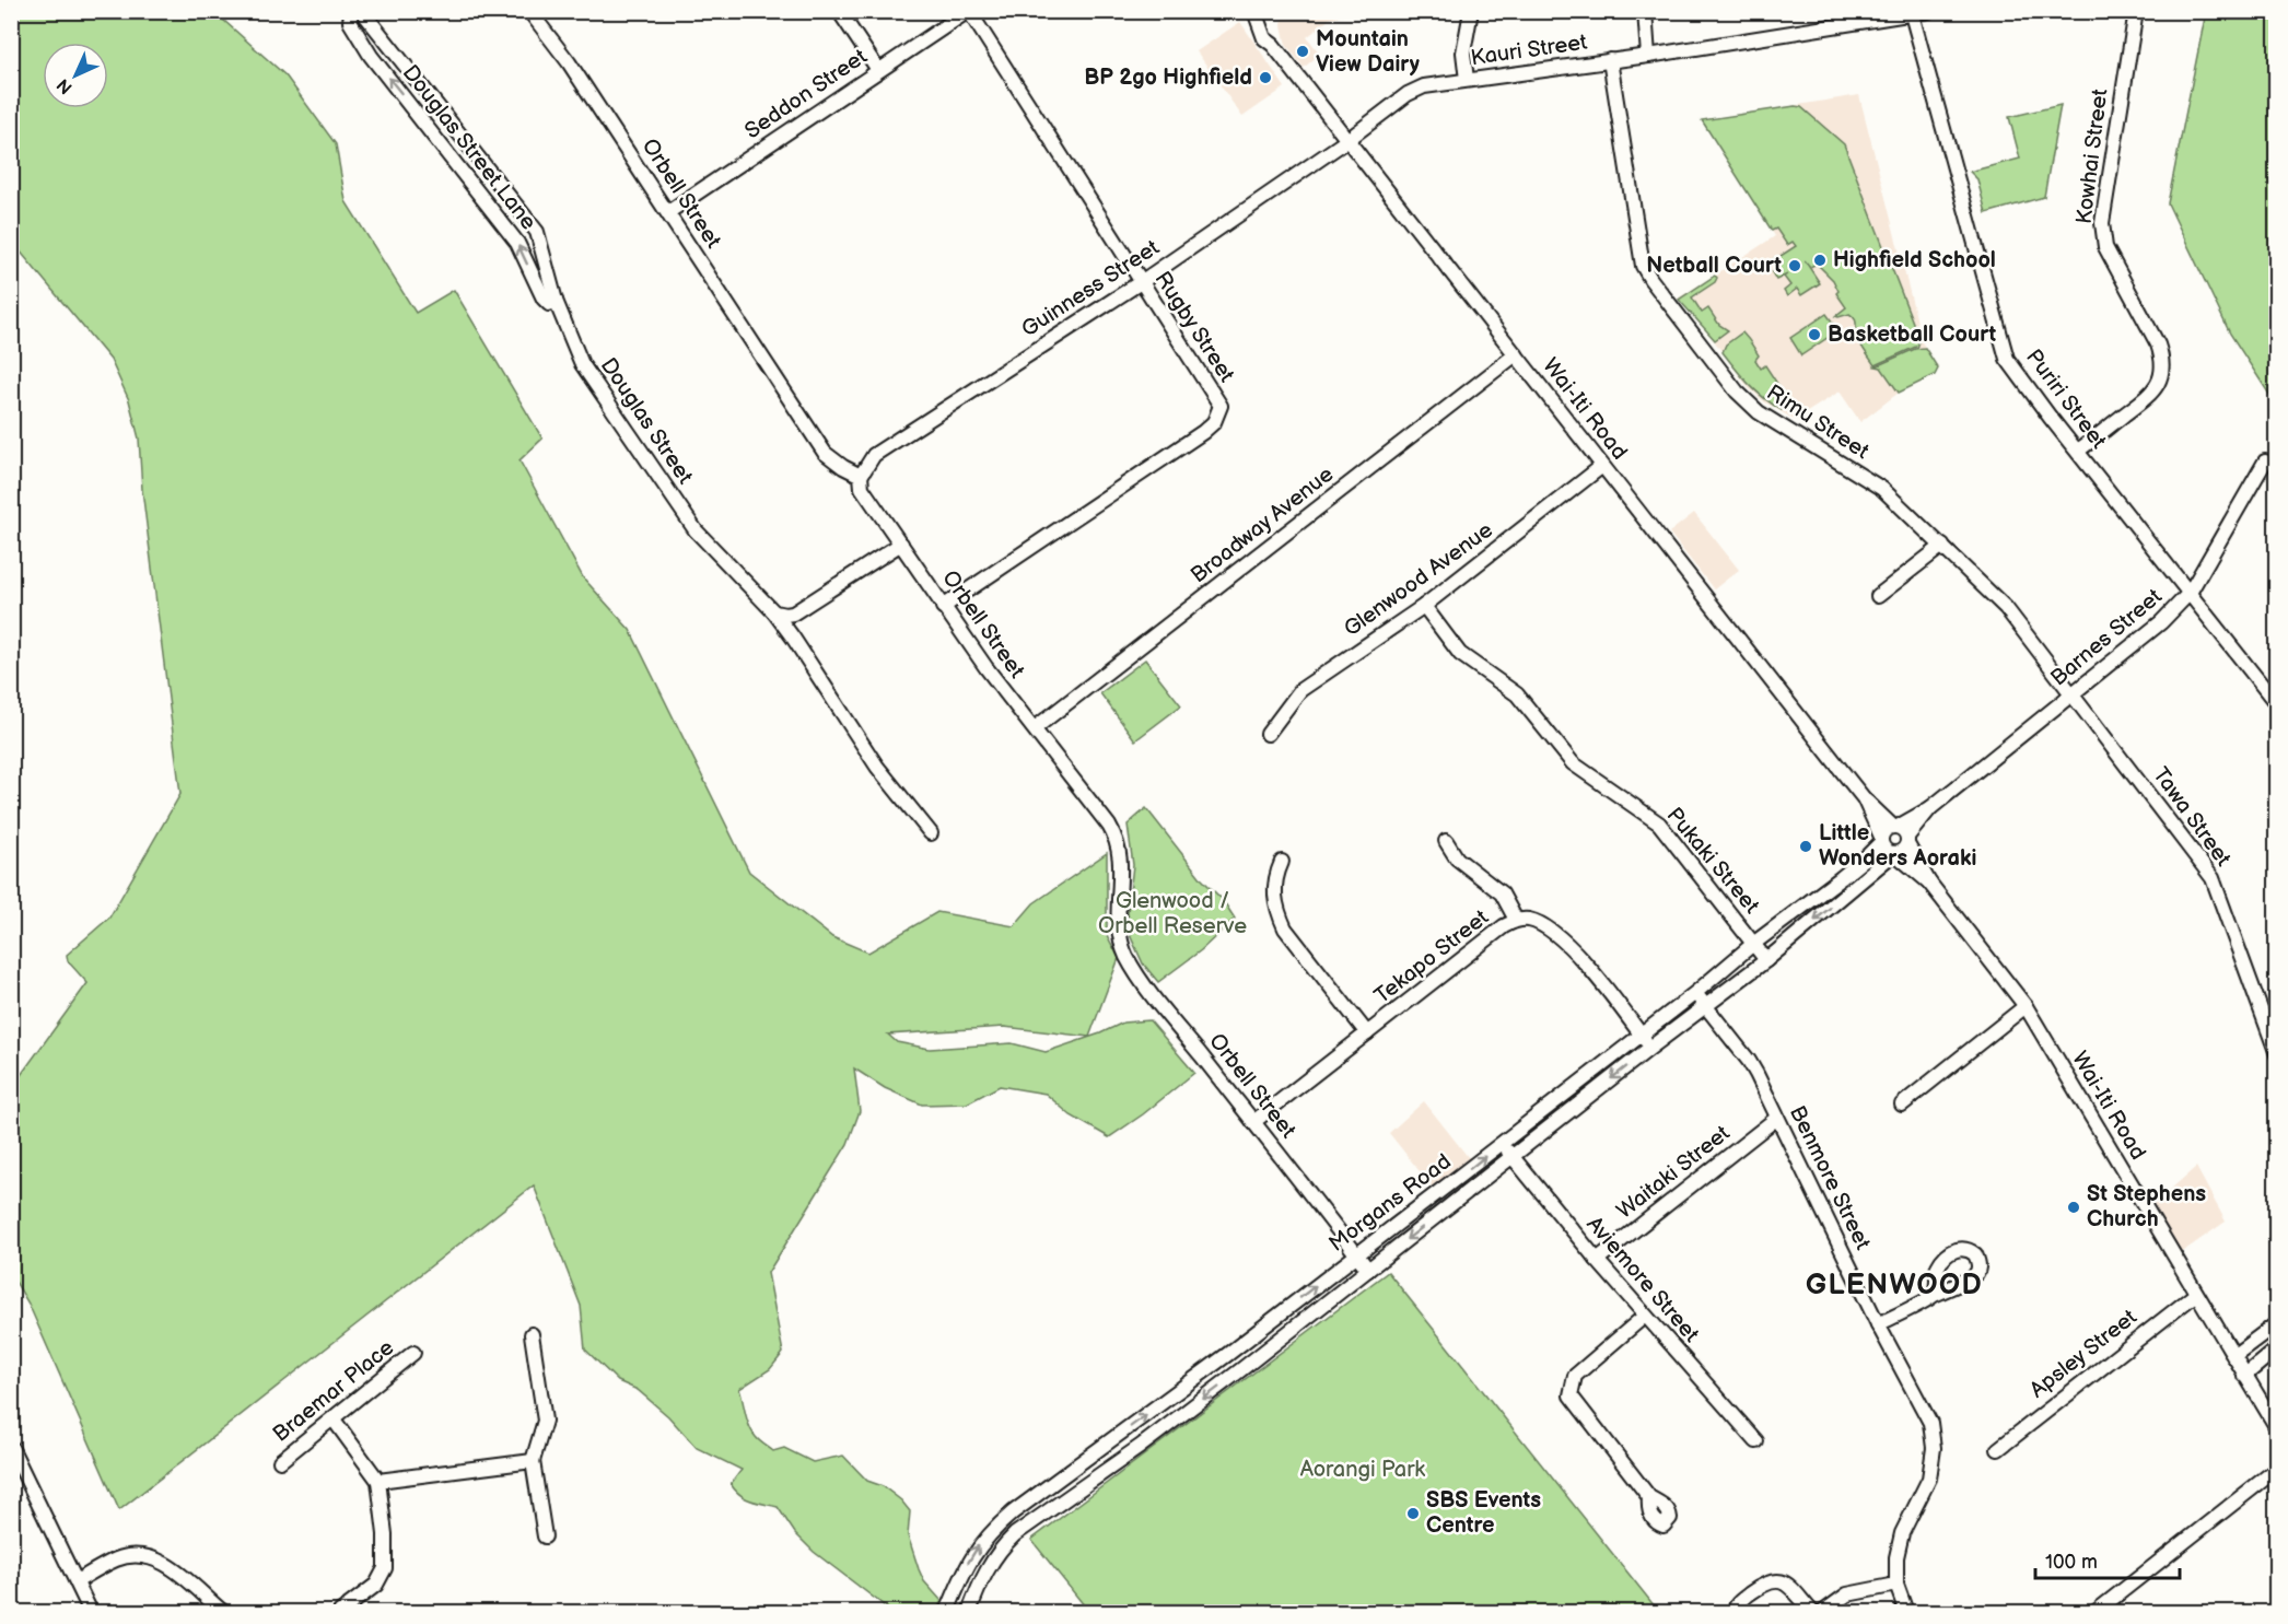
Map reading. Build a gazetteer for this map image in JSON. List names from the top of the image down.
{
  "streets": {
    "street": [
      "Kauri Street",
      "Seddon Street",
      "Douglas Street Lane",
      "Kowhai Street",
      "Orbell Street",
      "Guinness Street",
      "Rugby Street",
      "Puriri Street",
      "Wai-Iti Road",
      "Douglas Street",
      "Rimu Street",
      "Broadway Avenue",
      "Glenwood Avenue",
      "Barnes Street",
      "Tawa Street",
      "Pukaki Street",
      "Tekapo Street",
      "Waitaki Street",
      "Benmore Street",
      "Morgans Road",
      "Aviemore Street",
      "Apsley Street",
      "Braemar Place"
    ]
  },
  "crossings": [
    ["Kauri Street", "Guinness Street"],
    ["Kauri Street", "Puriri Street"],
    ["Kauri Street", "Wai-Iti Road"],
    ["Kauri Street", "Rimu Street"],
    ["Seddon Street", "Orbell Street"],
    ["Seddon Street", "Rugby Street"],
    ["Douglas Street Lane", "Douglas Street"],
    ["Kowhai Street", "Puriri Street"],
    ["Orbell Street", "Guinness Street"],
    ["Orbell Street", "Rugby Street"],
    ["Orbell Street", "Broadway Avenue"],
    ["Orbell Street", "Tekapo Street"],
    ["Orbell Street", "Morgans Road"],
    ["Guinness Street", "Rugby Street"],
    ["Guinness Street", "Wai-Iti Road"],
    ["Puriri Street", "Barnes Street"],
    ["Wai-Iti Road", "Broadway Avenue"],
    ["Wai-Iti Road", "Glenwood Avenue"],
    ["Wai-Iti Road", "Barnes Street"],
    ["Wai-Iti Road", "Morgans Road"],
    ["Wai-Iti Road", "Apsley Street"],
    ["Rimu Street", "Barnes Street"],
    ["Rimu Street", "Tawa Street"],
    ["Glenwood Avenue", "Pukaki Street"],
    ["Barnes Street", "Tawa Street"],
    ["Barnes Street", "Morgans Road"],
    ["Pukaki Street", "Morgans Road"],
    ["Tekapo Street", "Morgans Road"],
    ["Waitaki Street", "Benmore Street"],
    ["Waitaki Street", "Aviemore Street"],
    ["Benmore Street", "Morgans Road"],
    ["Morgans Road", "Aviemore Street"]
  ],
  "one_way": ["Douglas Street Lane"],
  "districts": ["GLENWOOD"],
  "parks": ["Glenwood / Orbell Reserve", "Aorangi Park"],
  "places": [
    "Mountain View Dairy",
    "BP 2go Highfield",
    "Highfield School",
    "Netball Court",
    "Basketball Court",
    "Little Wonders Aoraki",
    "St Stephens Church",
    "SBS Events Centre"
  ],
  "scale_bar": "100 m",
  "north": "bottom left"
}
